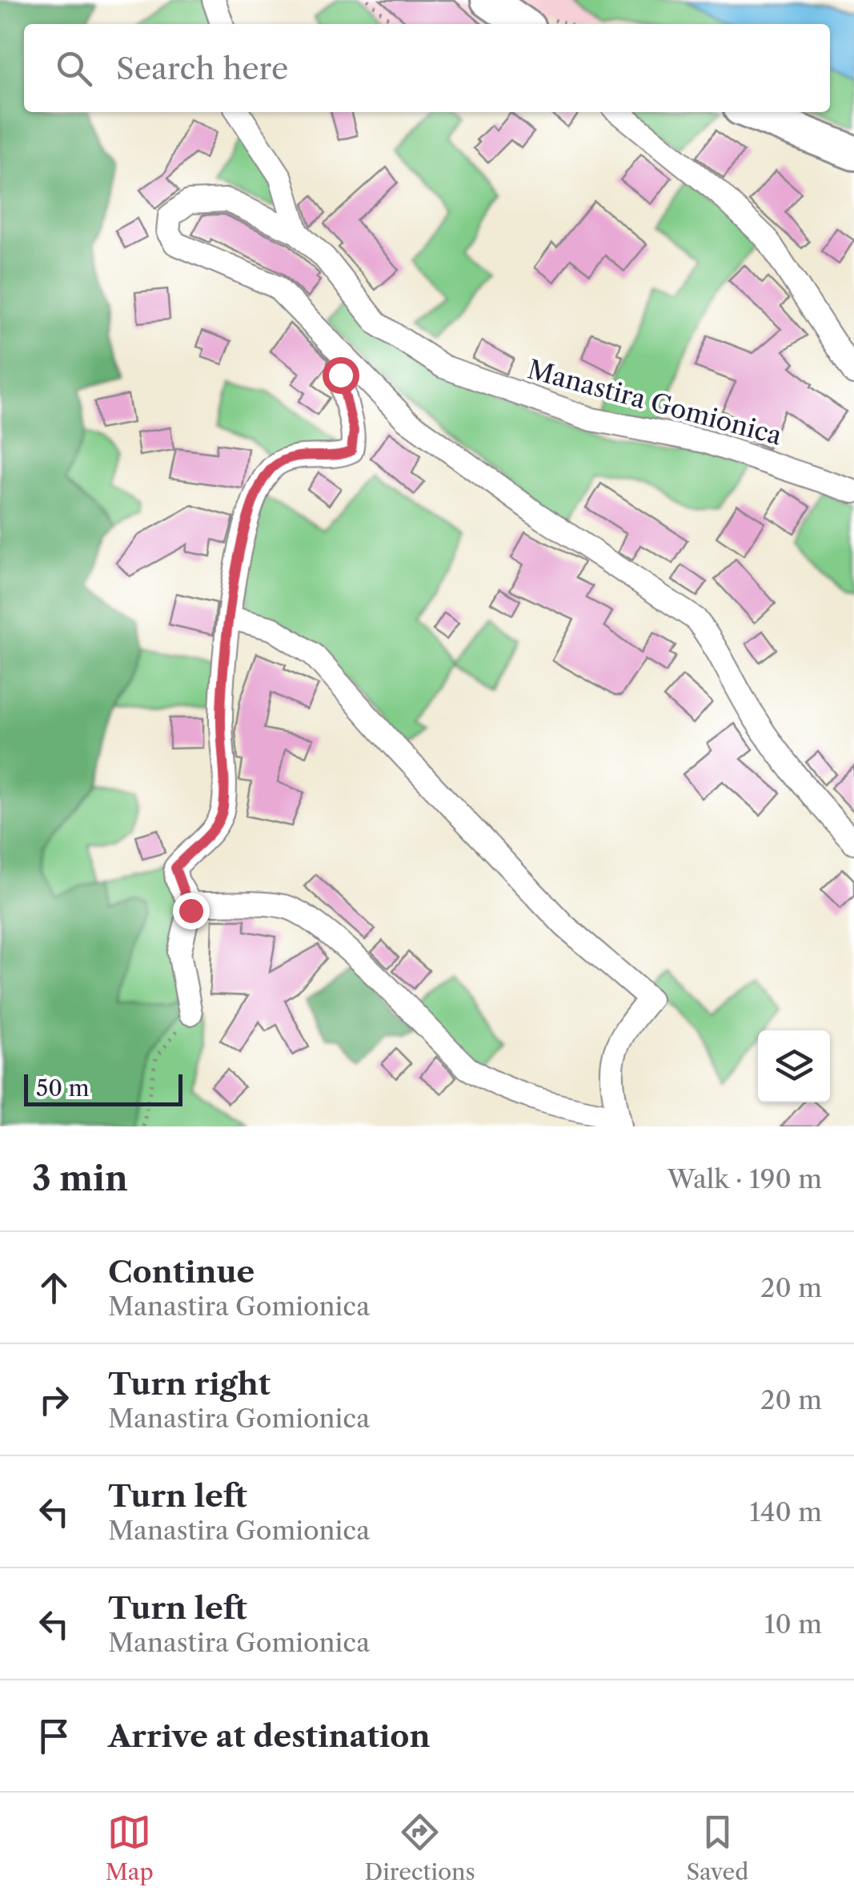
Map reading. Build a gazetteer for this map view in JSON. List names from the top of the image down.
{
  "streets": {
    "street": ["Manastira Gomionica"]
  },
  "scale_bar": "50 m",
  "page": {
    "search": "Search here",
    "scale": "50 m",
    "heading": ["3 min", "Walk · 190 m"],
    "list": [
      ["Continue", "Manastira Gomionica", "20 m"],
      ["Turn right", "Manastira Gomionica", "20 m"],
      ["Turn left", "Manastira Gomionica", "140 m"],
      ["Turn left", "Manastira Gomionica", "10 m"],
      "Arrive at destination"
    ],
    "nav": ["Map", "Directions", "Saved"]
  }
}
